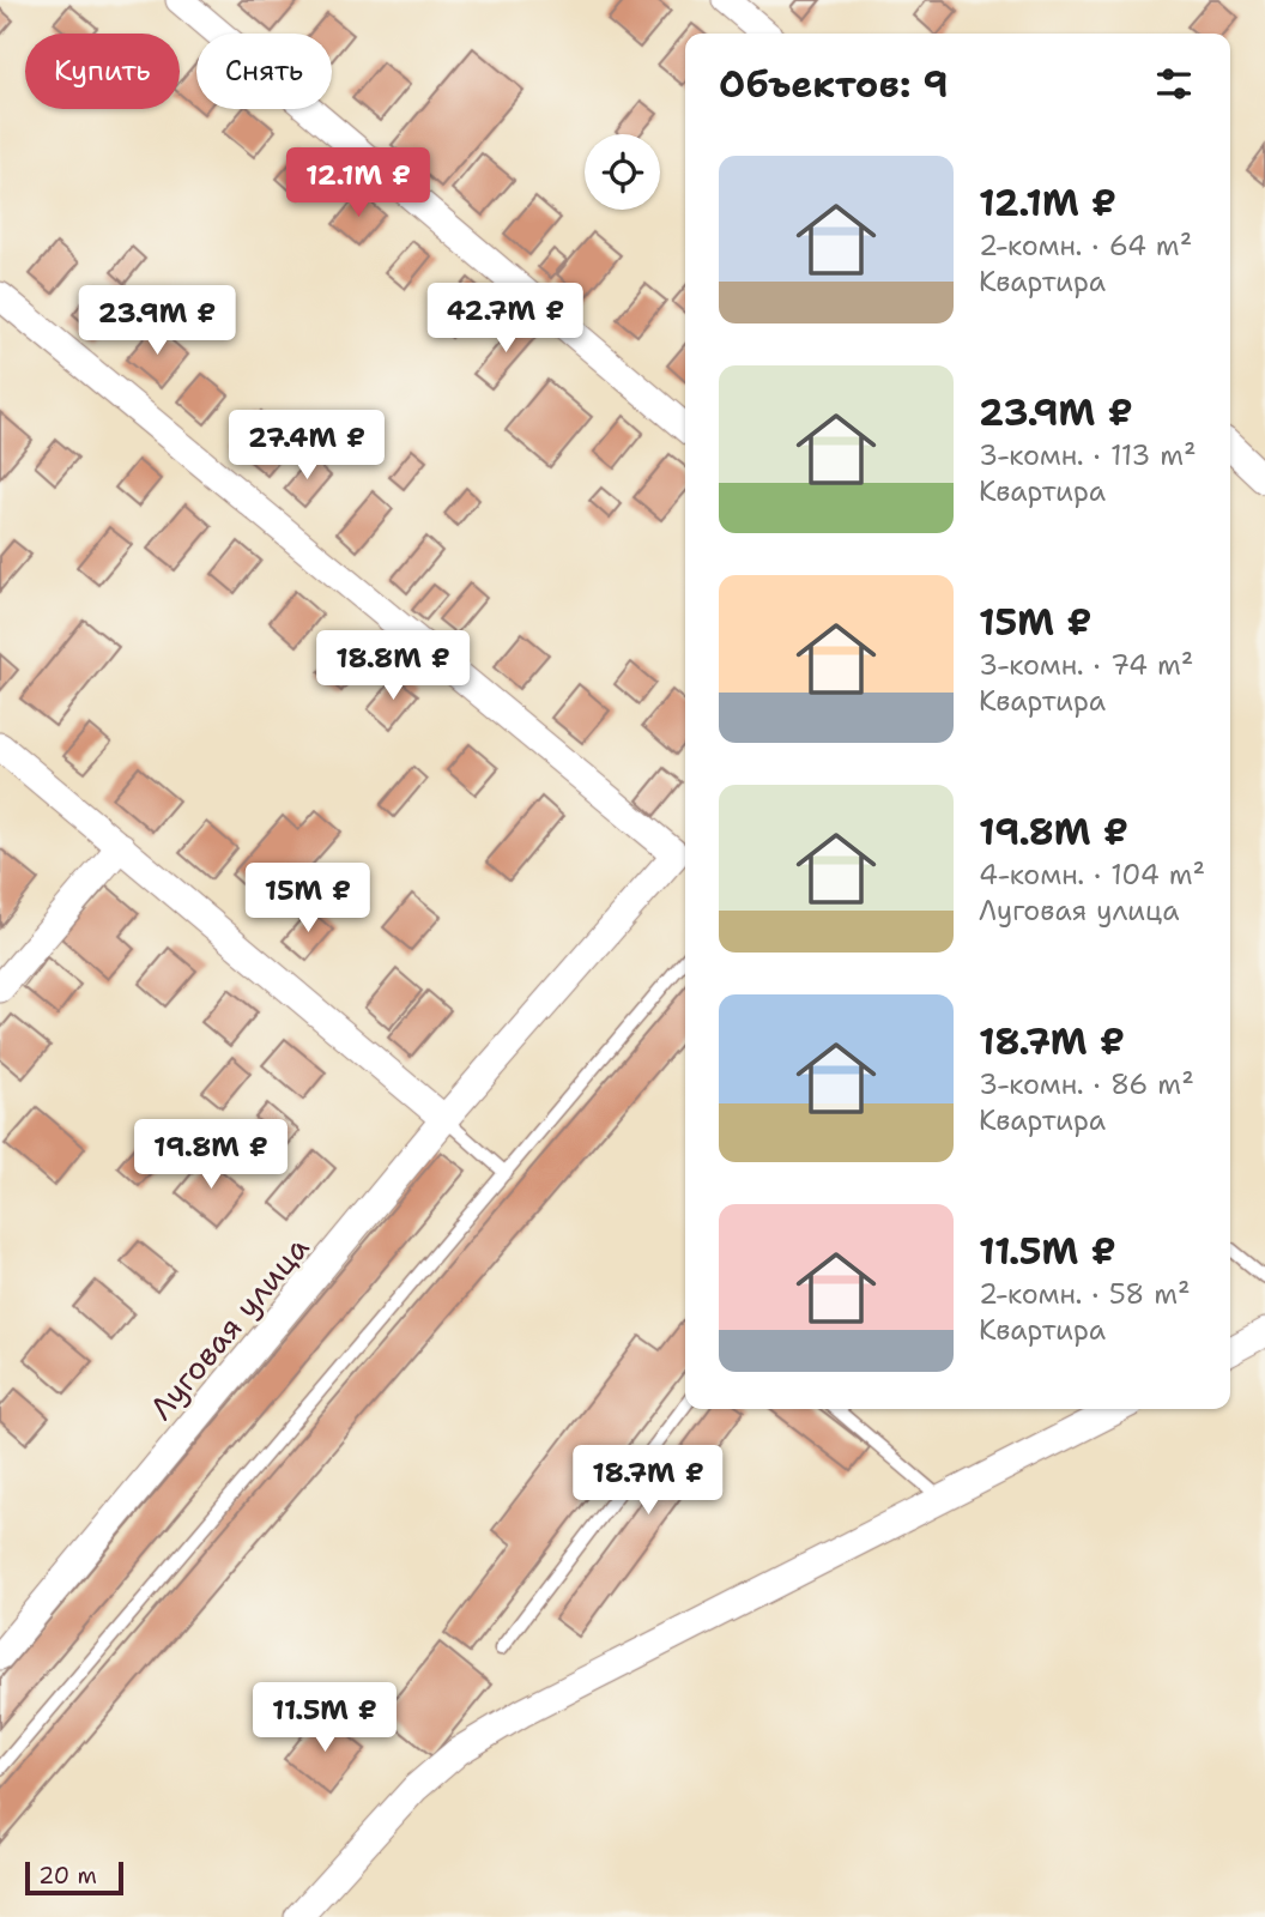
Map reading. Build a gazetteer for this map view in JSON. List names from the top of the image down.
{
  "streets": {
    "street": ["Луговая улица"]
  },
  "scale_bar": "20 m",
  "page": {
    "chip": ["Купить", "Снять"],
    "heading": "Объектов: 9",
    "list": [
      {
        "name": "12.1M ₽",
        "note": "2-комн. · 64 m² · Квартира"
      },
      {
        "name": "23.9M ₽",
        "note": "3-комн. · 113 m² · Квартира"
      },
      {
        "name": "15M ₽",
        "note": "3-комн. · 74 m² · Квартира"
      },
      {
        "name": "19.8M ₽",
        "note": "4-комн. · 104 m² · Луговая улица"
      },
      {
        "name": "18.7M ₽",
        "note": "3-комн. · 86 m² · Квартира"
      },
      {
        "name": "11.5M ₽",
        "note": "2-комн. · 58 m² · Квартира"
      }
    ],
    "price": [
      "12.1M ₽",
      "42.7M ₽",
      "23.9M ₽",
      "27.4M ₽",
      "18.8M ₽",
      "15M ₽",
      "19.8M ₽",
      "18.7M ₽",
      "11.5M ₽"
    ],
    "scale": "20 m"
  }
}
